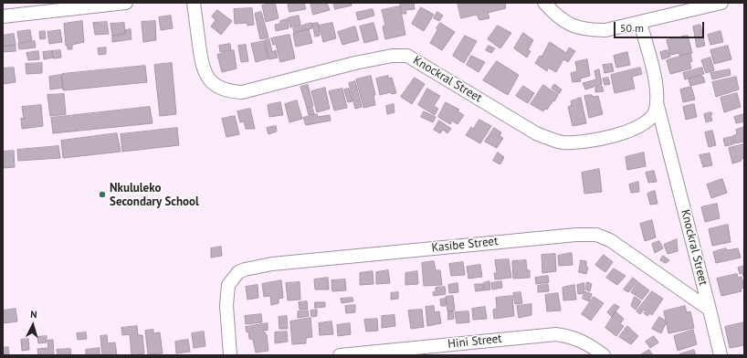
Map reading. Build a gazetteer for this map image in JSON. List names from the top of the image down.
{
  "streets": {
    "street": ["Knockral Street", "Kasibe Street", "Hini Street"]
  },
  "crossings": [
    ["Knockral Street", "Kasibe Street"]
  ],
  "places": ["Nkululeko Secondary School"],
  "scale_bar": "50 m",
  "north": "top"
}
